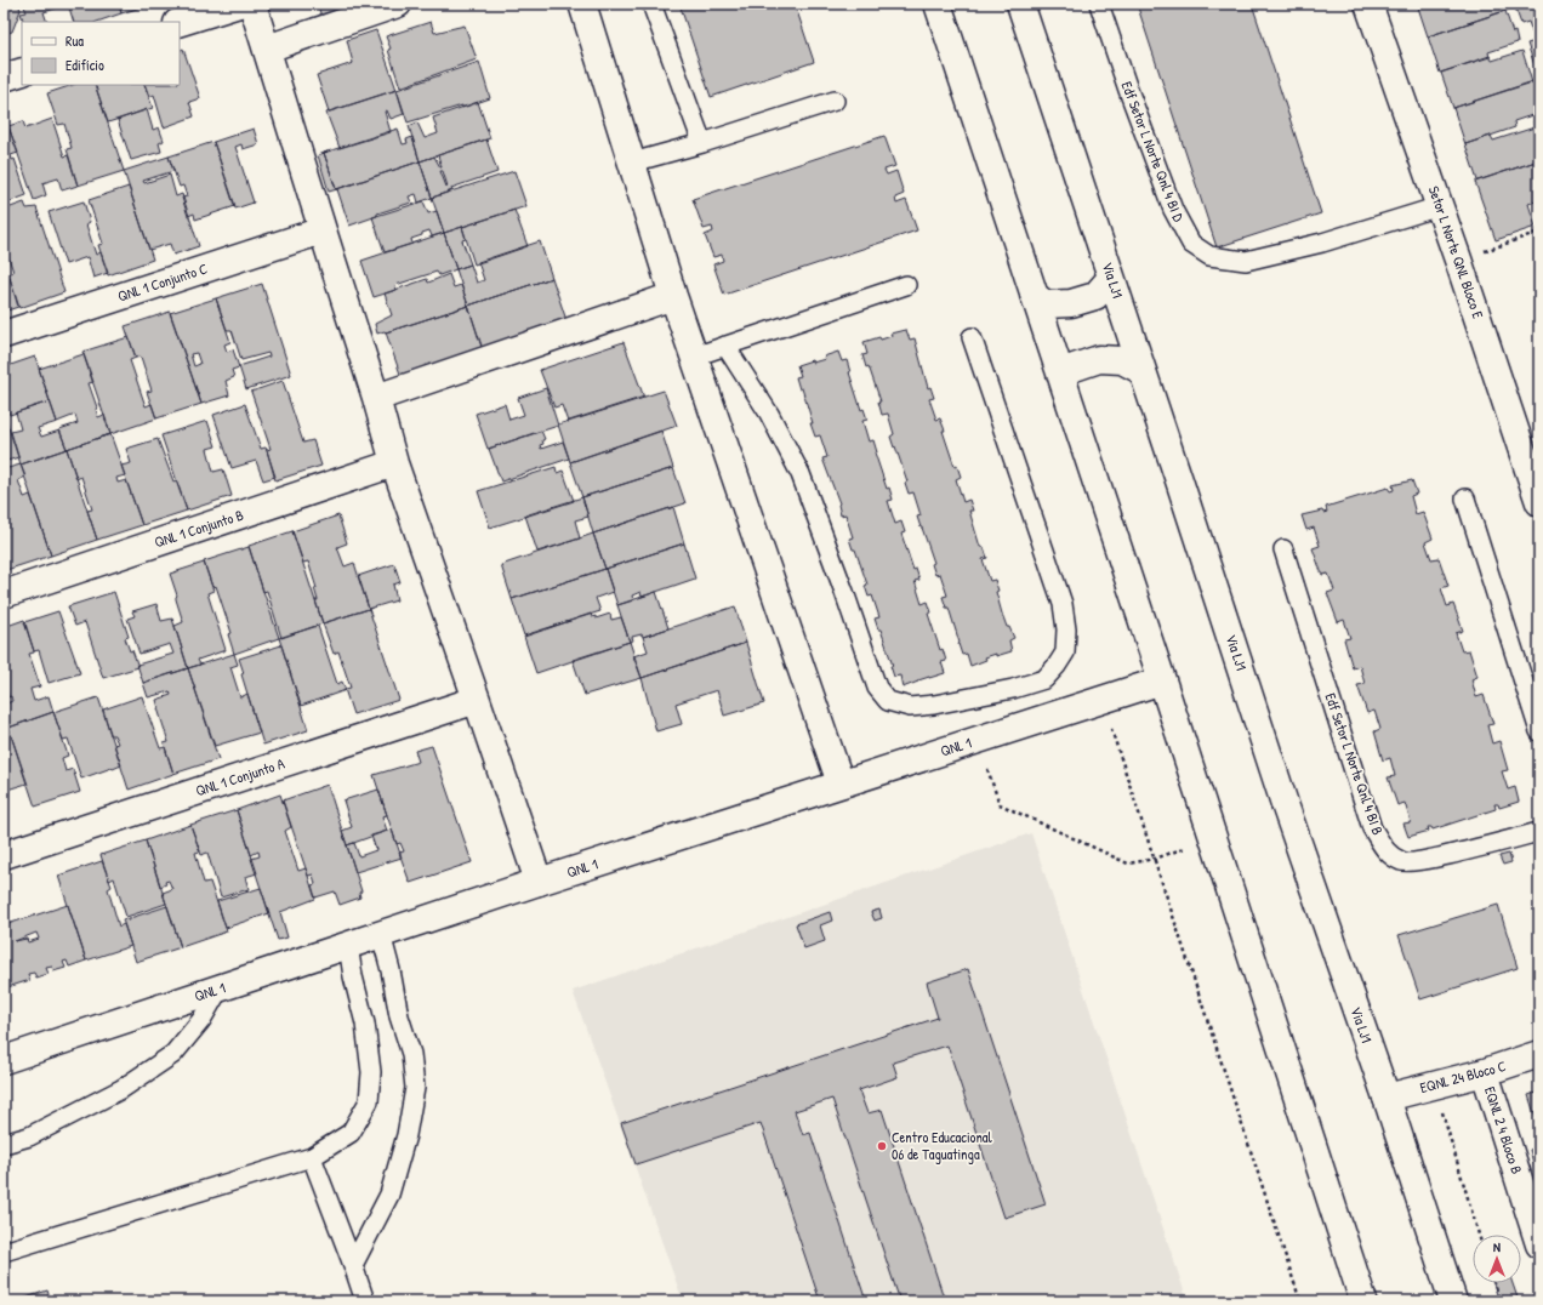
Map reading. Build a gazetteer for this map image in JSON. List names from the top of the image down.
{
  "streets": {
    "street": [
      "Setor L Norte QNL Bloco E",
      "Via LJ1",
      "QNL 1 Conjunto C",
      "QNL 1 Conjunto B",
      "QNL 1",
      "QNL 1 Conjunto A",
      "EQNL 24 Bloco C",
      "EQNL 2 4 Bloco B"
    ],
    "lane": ["Edf Setor L Norte Qnl 4 BI D", "Edf Setor L Norte Qnl 4 BI B"]
  },
  "crossings": [
    ["Edf Setor L Norte Qnl 4 BI D", "Setor L Norte QNL Bloco E"],
    ["Via LJ1", "EQNL 24 Bloco C"],
    ["EQNL 24 Bloco C", "EQNL 2 4 Bloco B"]
  ],
  "places": ["Centro Educacional 06 de Taguatinga"],
  "legend": ["Rua", "Edifício"],
  "north": "top"
}
